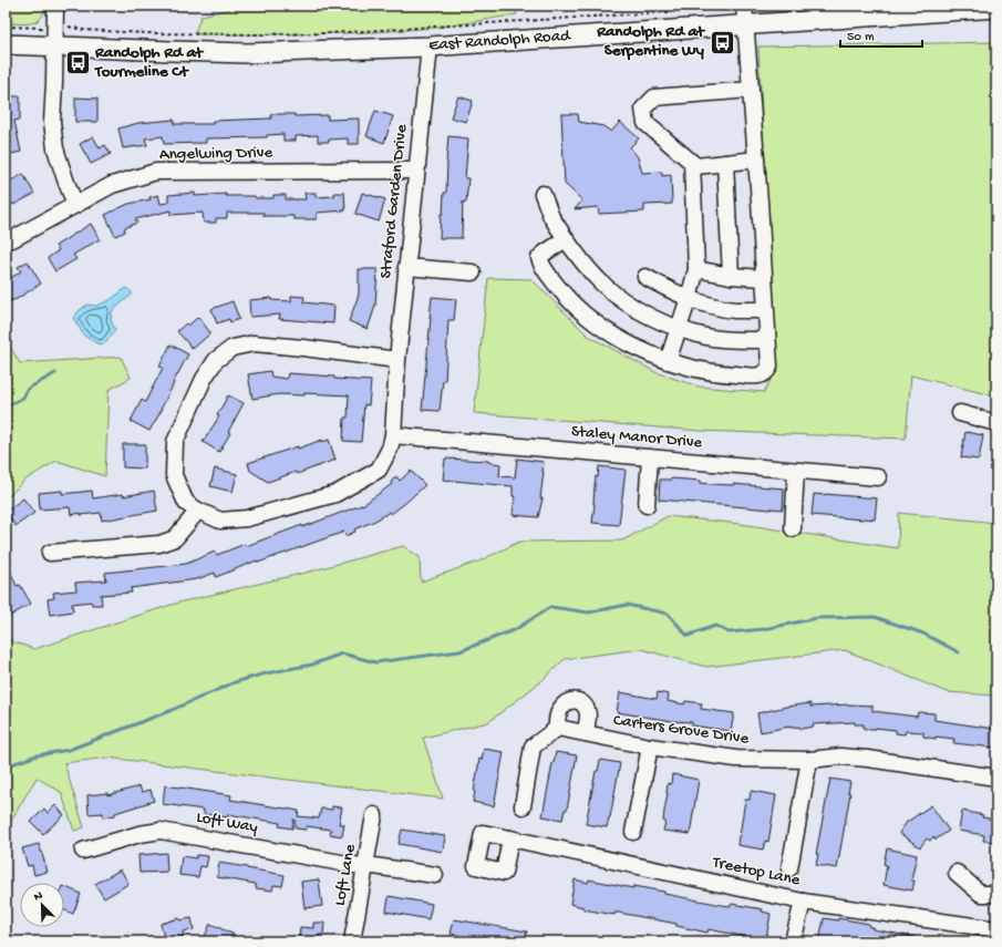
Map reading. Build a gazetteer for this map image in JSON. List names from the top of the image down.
{
  "streets": {
    "main road": ["East Randolph Road"],
    "street": [
      "Angelwing Drive",
      "Straford Garden Drive",
      "Staley Manor Drive",
      "Carters Grove Drive",
      "Loft Way",
      "Treetop Lane",
      "Loft Lane"
    ]
  },
  "crossings": [
    ["East Randolph Road", "Straford Garden Drive"],
    ["Angelwing Drive", "Straford Garden Drive"],
    ["Straford Garden Drive", "Staley Manor Drive"],
    ["Loft Way", "Loft Lane"]
  ],
  "places": {
    "bus stop": ["Randolph Rd at Serpentine Wy", "Randolph Rd at Tourmeline Ct"]
  },
  "scale_bar": "50 m",
  "north": "top left"
}
